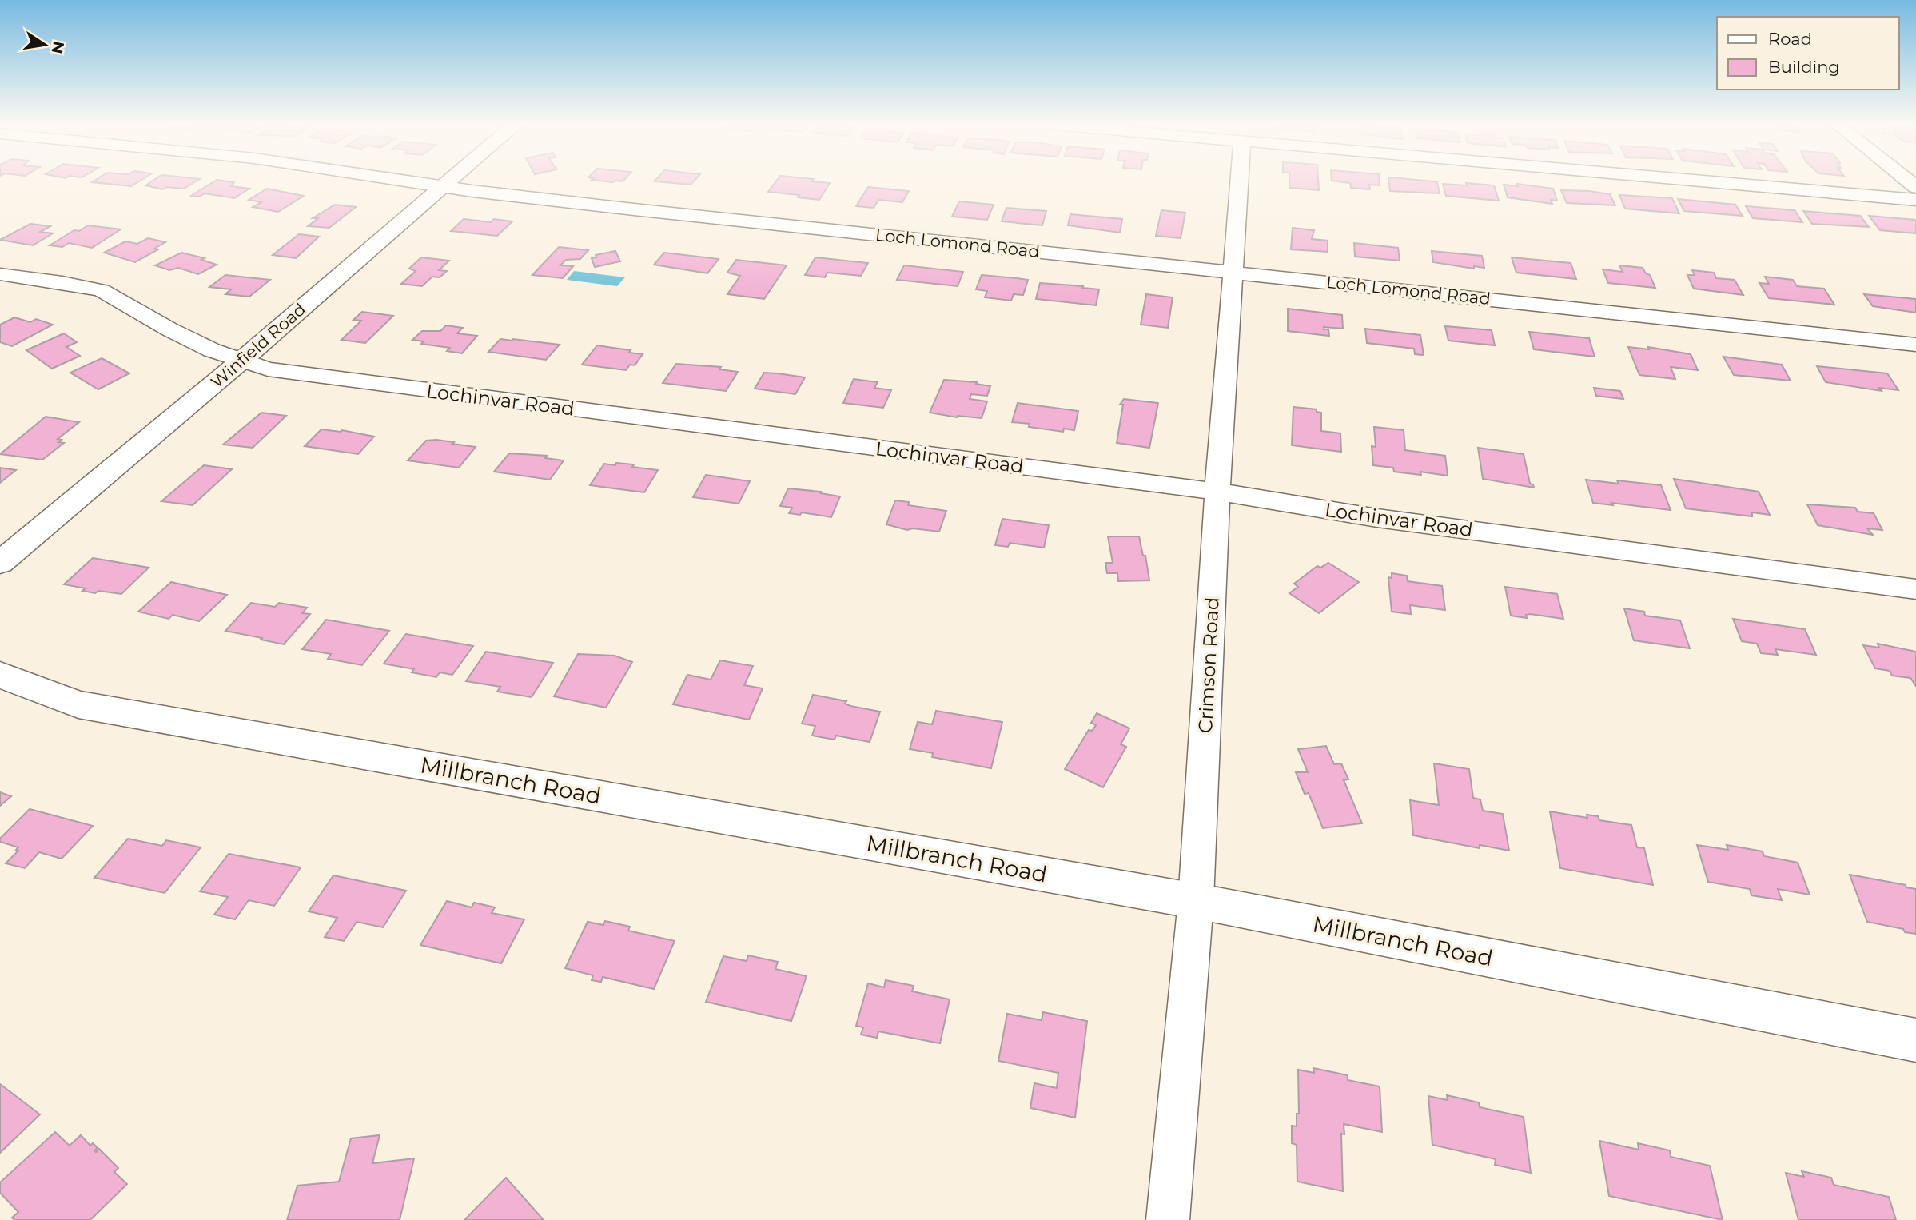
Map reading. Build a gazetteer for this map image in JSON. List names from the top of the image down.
{
  "streets": {
    "main road": ["Winfield Road", "Millbranch Road"],
    "street": ["Loch Lomond Road", "Lochinvar Road", "Crimson Road"]
  },
  "crossings": [
    ["Loch Lomond Road", "Winfield Road"],
    ["Loch Lomond Road", "Crimson Road"],
    ["Winfield Road", "Lochinvar Road"],
    ["Lochinvar Road", "Crimson Road"],
    ["Crimson Road", "Millbranch Road"]
  ],
  "legend": ["Road", "Building"],
  "north": "right"
}
